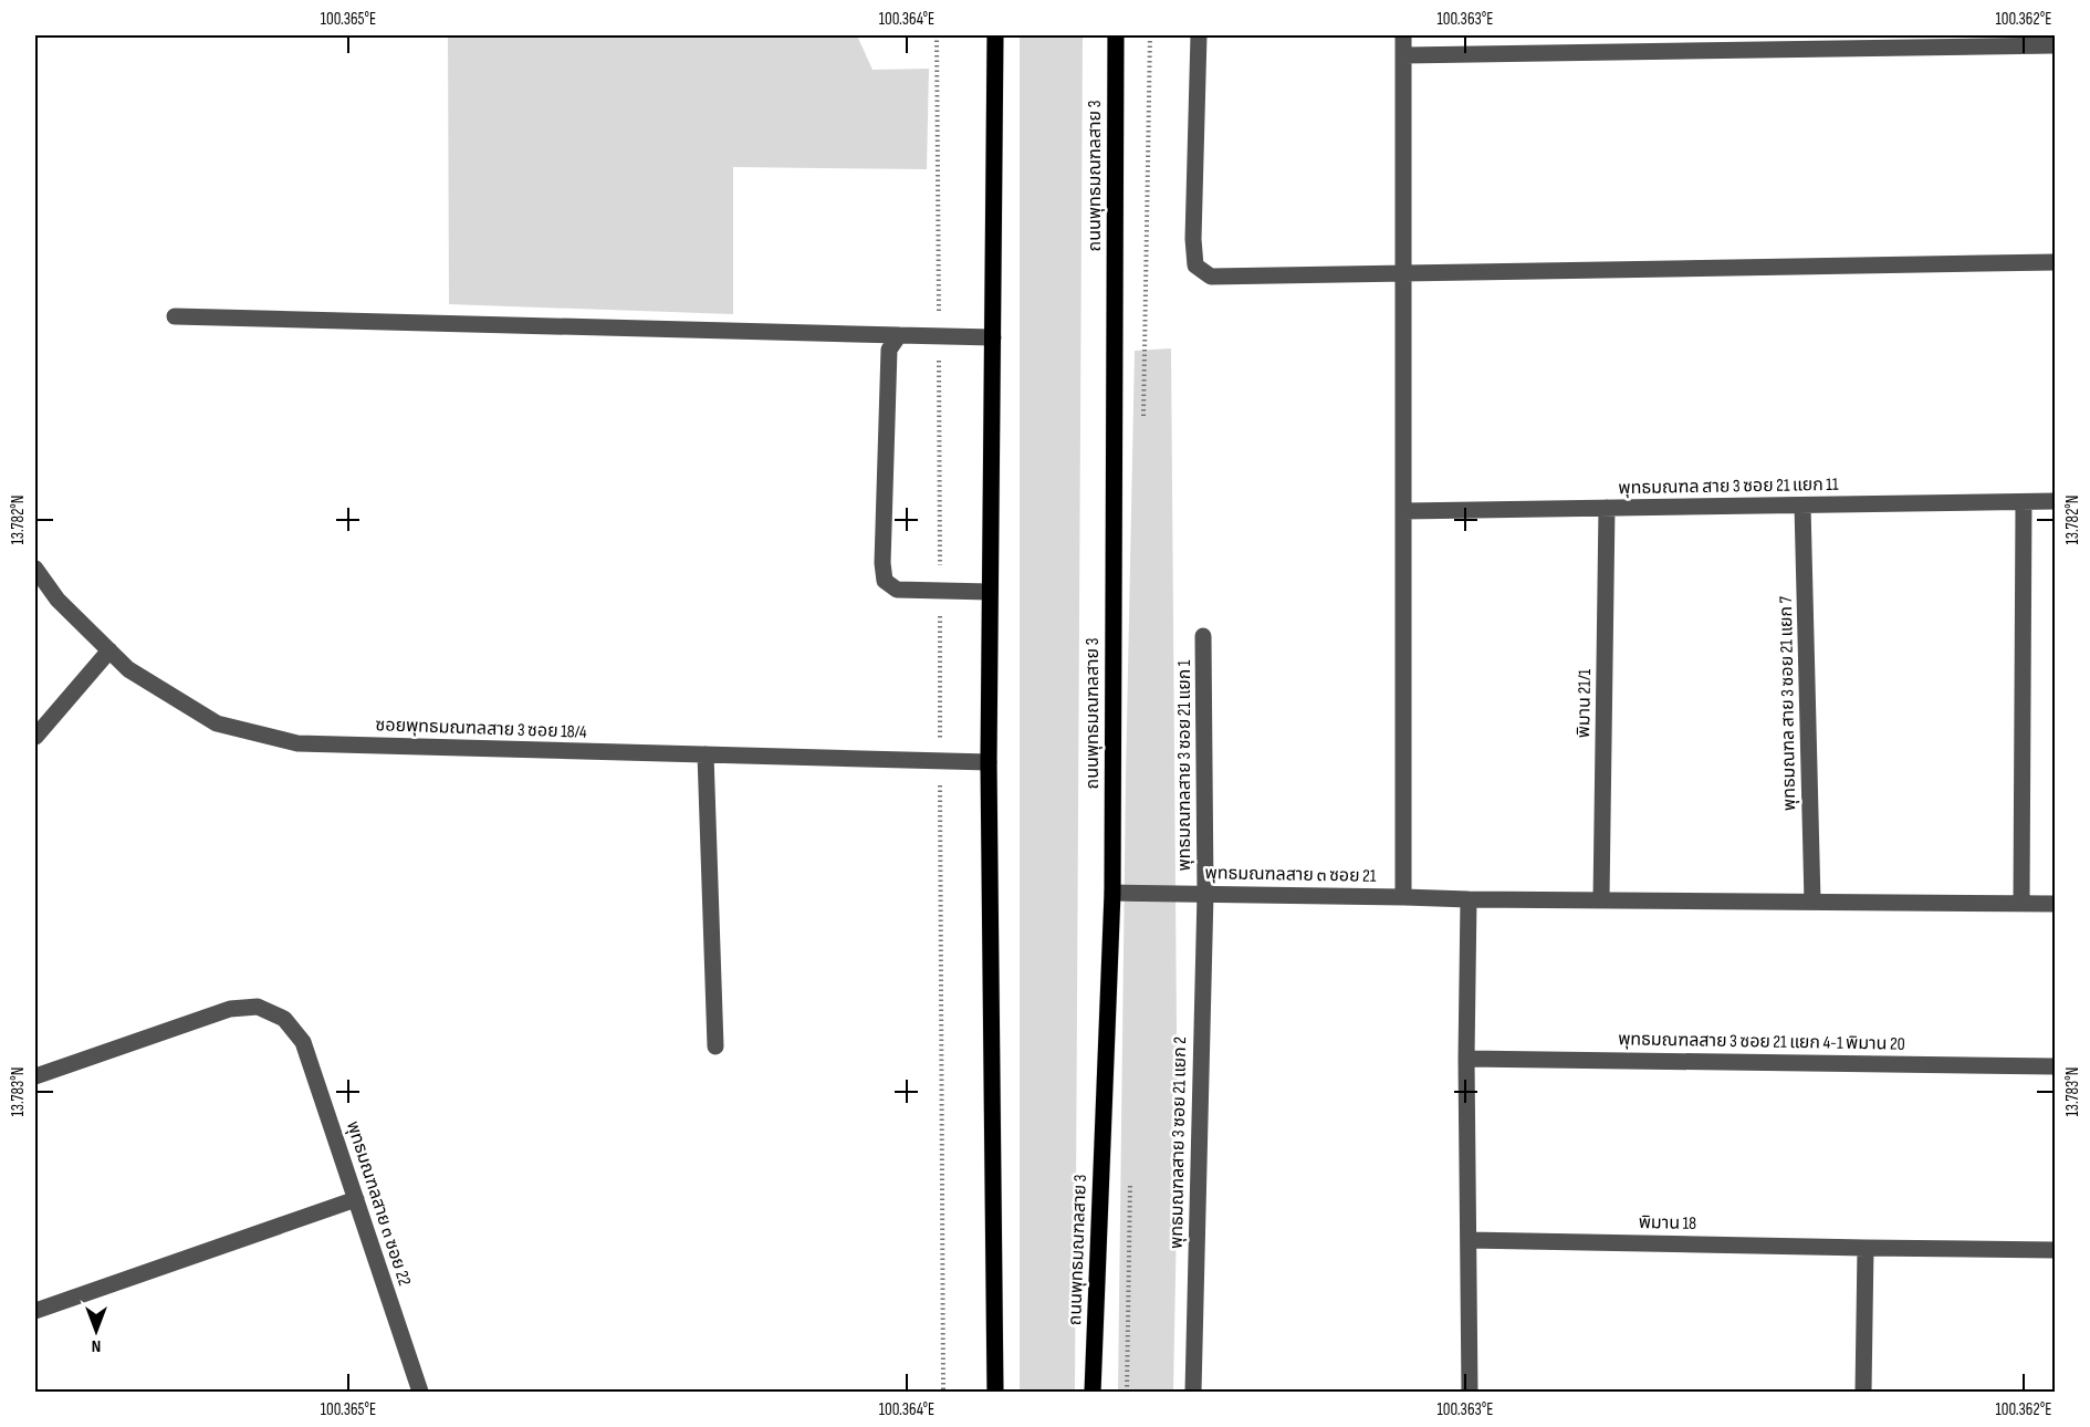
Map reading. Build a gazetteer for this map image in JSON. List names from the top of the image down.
{
  "streets": {
    "main road": ["ถนนพุทธมณฑลสาย 3"],
    "street": [
      "พุทธมณฑล สาย 3 ซอย 21 แยก 11",
      "พิมาน 21/1",
      "พุทธมณฑล สาย 3 ซอย 21 แยก 7",
      "ซอยพุทธมณฑลสาย 3 ซอย 18/4",
      "พุทธมณฑลสาย 3 ซอย 21 แยก 1",
      "พุทธมณฑลสาย ๓ ซอย 21",
      "พุทธมณฑลสาย 3 ซอย 21 แยก 4-1 พิมาน 20",
      "พุทธมณฑลสาย 3 ซอย 21 แยก 2",
      "พุทธมณฑลสาย ๓ ซอย 22",
      "พิมาน 18"
    ]
  },
  "crossings": [
    ["ถนนพุทธมณฑลสาย 3", "พุทธมณฑลสาย ๓ ซอย 21"],
    ["พุทธมณฑล สาย 3 ซอย 21 แยก 11", "พิมาน 21/1"],
    ["พุทธมณฑล สาย 3 ซอย 21 แยก 11", "พุทธมณฑล สาย 3 ซอย 21 แยก 7"],
    ["พิมาน 21/1", "พุทธมณฑลสาย ๓ ซอย 21"],
    ["พุทธมณฑล สาย 3 ซอย 21 แยก 7", "พุทธมณฑลสาย ๓ ซอย 21"],
    ["พุทธมณฑลสาย 3 ซอย 21 แยก 1", "พุทธมณฑลสาย ๓ ซอย 21"],
    ["พุทธมณฑลสาย 3 ซอย 21 แยก 1", "พุทธมณฑลสาย 3 ซอย 21 แยก 2"],
    ["พุทธมณฑลสาย ๓ ซอย 21", "พุทธมณฑลสาย 3 ซอย 21 แยก 2"]
  ],
  "north": "bottom",
  "coordinates": [
    "100.365°E",
    "100.364°E",
    "100.363°E",
    "100.362°E",
    "13.782°N",
    "13.783°N"
  ]
}
